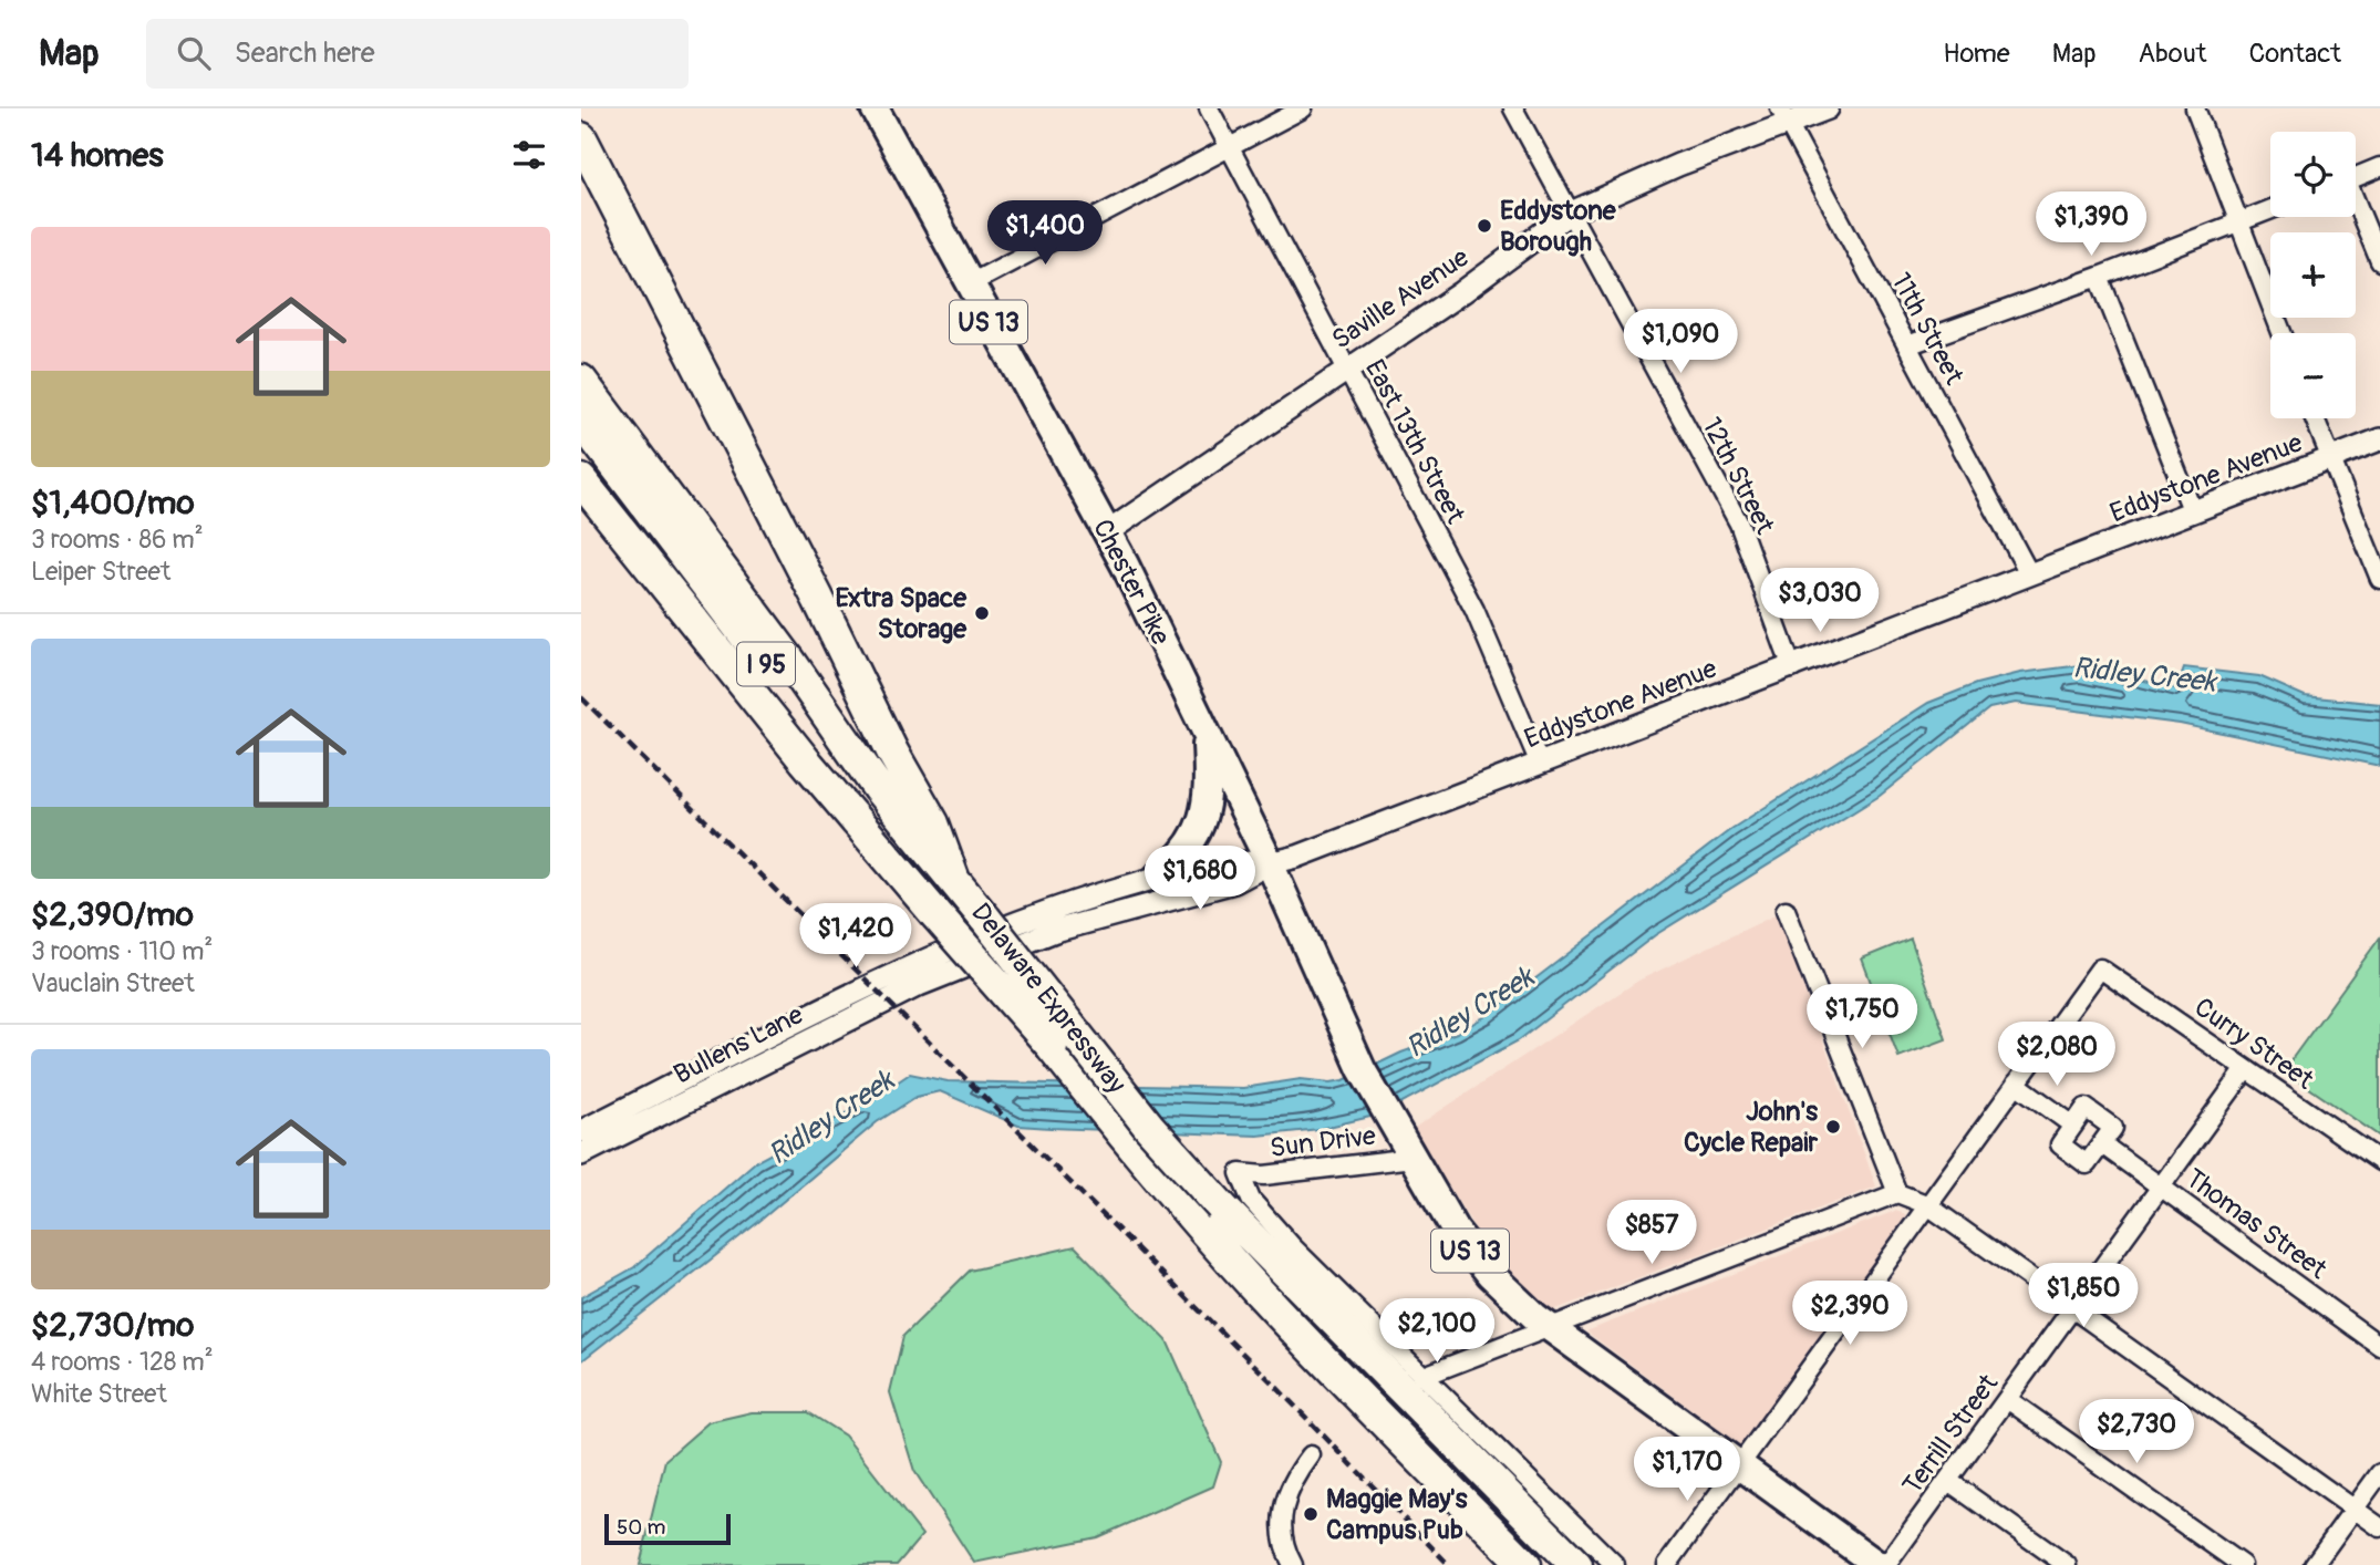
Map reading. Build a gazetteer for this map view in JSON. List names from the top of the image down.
{
  "streets": {
    "highway": ["I 95", "Delaware Expressway"],
    "main road": ["US 13", "Chester Pike"],
    "street": [
      "Saville Avenue",
      "11th Street",
      "East 13th Street",
      "12th Street",
      "Eddystone Avenue",
      "Curry Street",
      "Bullens Lane",
      "Sun Drive",
      "Thomas Street",
      "Terrill Street"
    ]
  },
  "crossings": [
    ["Saville Avenue", "11th Street"],
    ["Saville Avenue", "East 13th Street"],
    ["Saville Avenue", "12th Street"],
    ["Saville Avenue", "Chester Pike"],
    ["US 13", "Chester Pike"],
    ["US 13", "Sun Drive"],
    ["11th Street", "Eddystone Avenue"],
    ["East 13th Street", "Eddystone Avenue"],
    ["12th Street", "Eddystone Avenue"],
    ["Eddystone Avenue", "Chester Pike"],
    ["Eddystone Avenue", "Bullens Lane"],
    ["Chester Pike", "Bullens Lane"],
    ["Chester Pike", "Sun Drive"],
    ["Curry Street", "Terrill Street"],
    ["Thomas Street", "Terrill Street"]
  ],
  "water": ["Ridley Creek"],
  "places": [
    "Eddystone Borough",
    "Extra Space Storage",
    "John's Cycle Repair",
    "Maggie May's Campus Pub"
  ],
  "scale_bar": "50 m",
  "page": {
    "header": "Map",
    "search": "Search here",
    "nav": [
      "Home",
      "Map",
      "About",
      "Contact"
    ],
    "heading": "14 homes",
    "map_buttons": ["+", "−"],
    "price": [
      "$1,390",
      "$1,400",
      "$1,090",
      "$3,030",
      "$1,680",
      "$1,420",
      "$1,750",
      "$2,080",
      "$857",
      "$1,850",
      "$2,390",
      "$2,100",
      "$2,730",
      "$1,170"
    ],
    "list": [
      {
        "name": "$1,400/mo",
        "note": "3 rooms · 86 m² · Leiper Street"
      },
      {
        "name": "$2,390/mo",
        "note": "3 rooms · 110 m² · Vauclain Street"
      },
      {
        "name": "$2,730/mo",
        "note": "4 rooms · 128 m² · White Street"
      }
    ],
    "scale": "50 m"
  }
}
